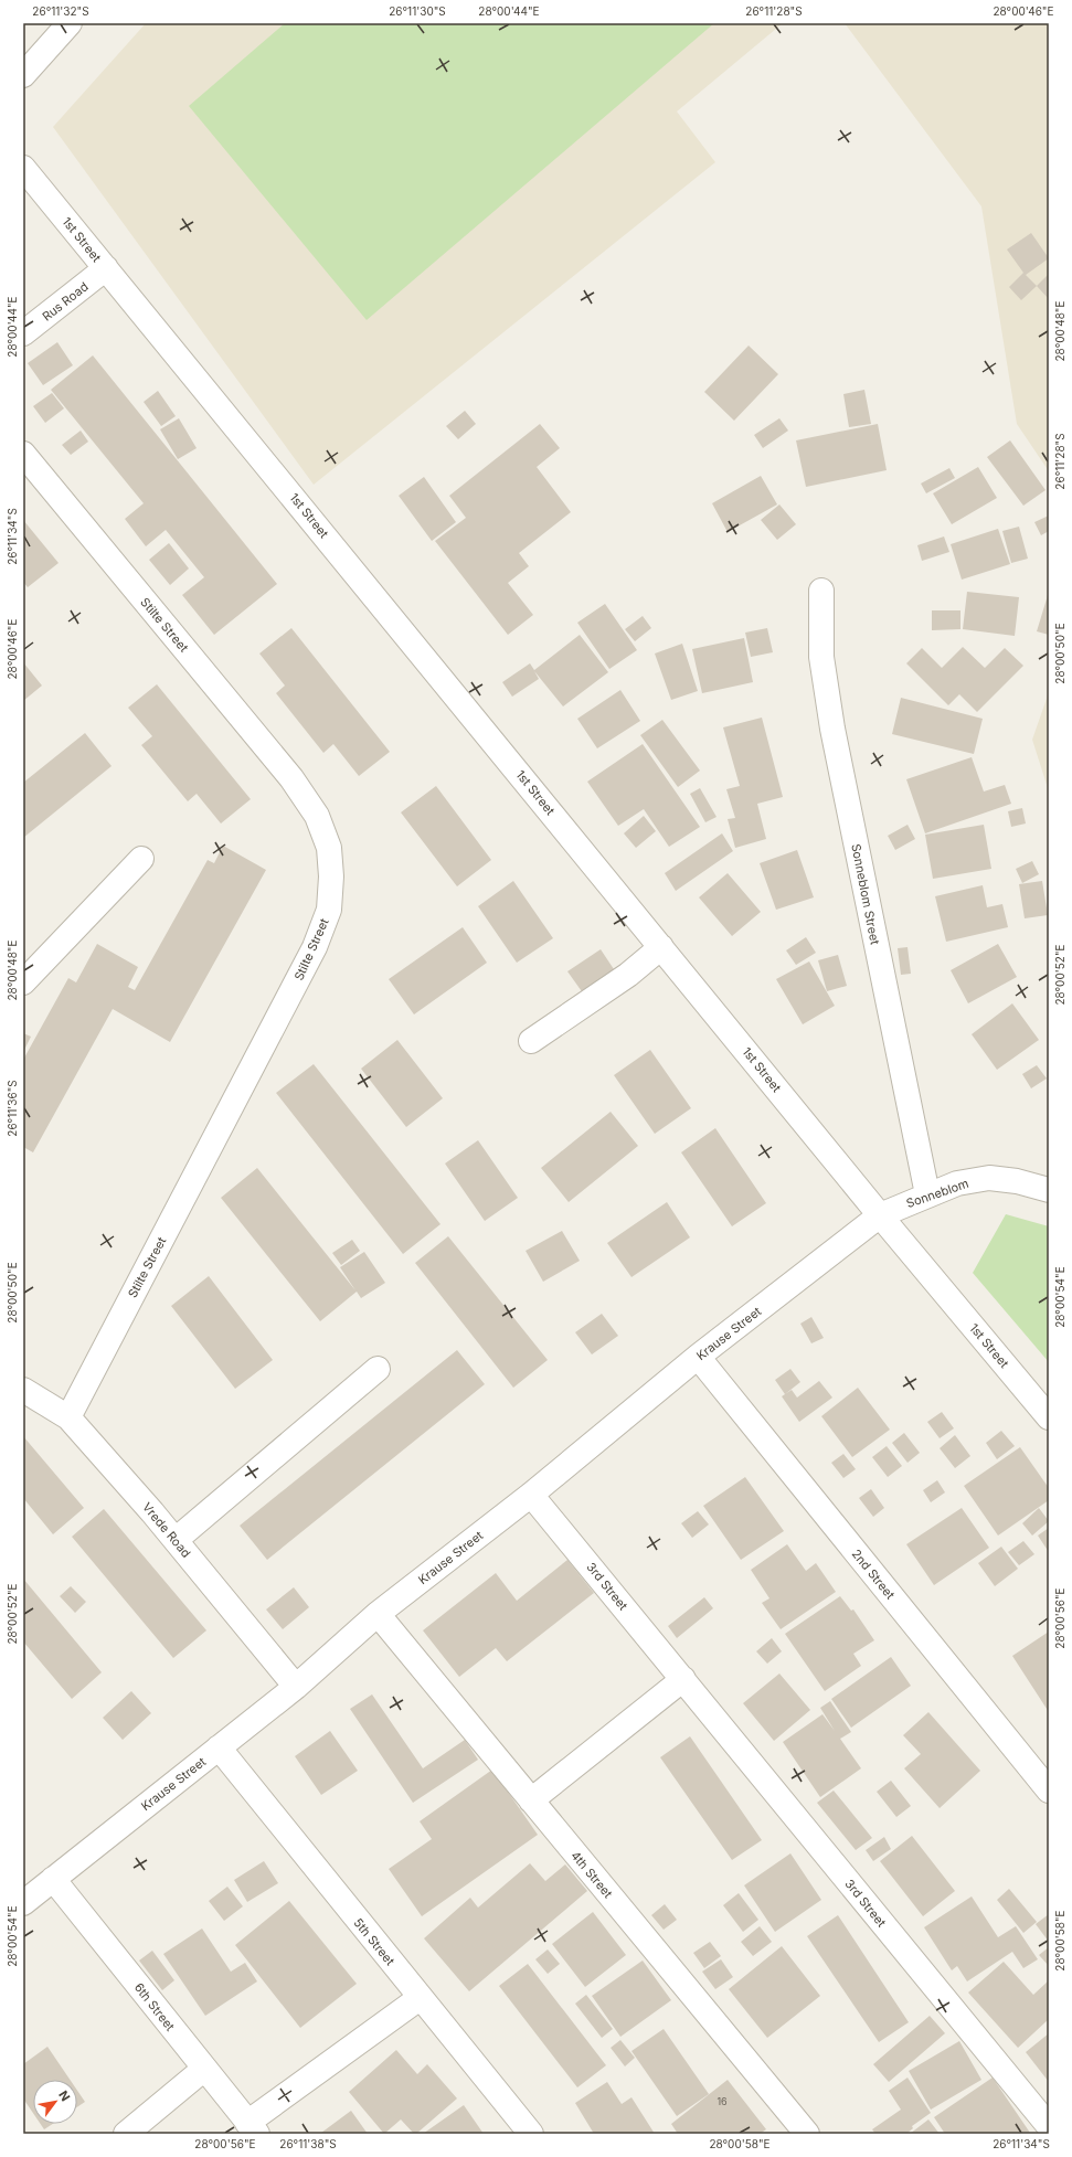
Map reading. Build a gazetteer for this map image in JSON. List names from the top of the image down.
{
  "streets": {
    "street": [
      "1st Street",
      "Rus Road",
      "Stilte Street",
      "Sonneblom Street",
      "Sonneblom",
      "Krause Street",
      "Vrede Road",
      "2nd Street",
      "3rd Street",
      "4th Street",
      "5th Street",
      "6th Street"
    ]
  },
  "crossings": [
    ["1st Street", "Rus Road"],
    ["1st Street", "Sonneblom"],
    ["1st Street", "Krause Street"],
    ["Stilte Street", "Vrede Road"],
    ["Sonneblom Street", "Sonneblom"],
    ["Sonneblom", "Krause Street"],
    ["Krause Street", "Vrede Road"],
    ["Krause Street", "2nd Street"],
    ["Krause Street", "3rd Street"],
    ["Krause Street", "4th Street"],
    ["Krause Street", "5th Street"],
    ["Krause Street", "6th Street"]
  ],
  "house_numbers": ["16"],
  "north": "top right",
  "coordinates": [
    "26°11'32\"S",
    "26°11'30\"S",
    "28°00'44\"E",
    "26°11'28\"S",
    "28°00'46\"E",
    "28°00'48\"E",
    "26°11'34\"S",
    "28°00'50\"E",
    "28°00'52\"E",
    "26°11'36\"S",
    "28°00'54\"E",
    "28°00'56\"E",
    "28°00'58\"E",
    "26°11'38\"S"
  ]
}
